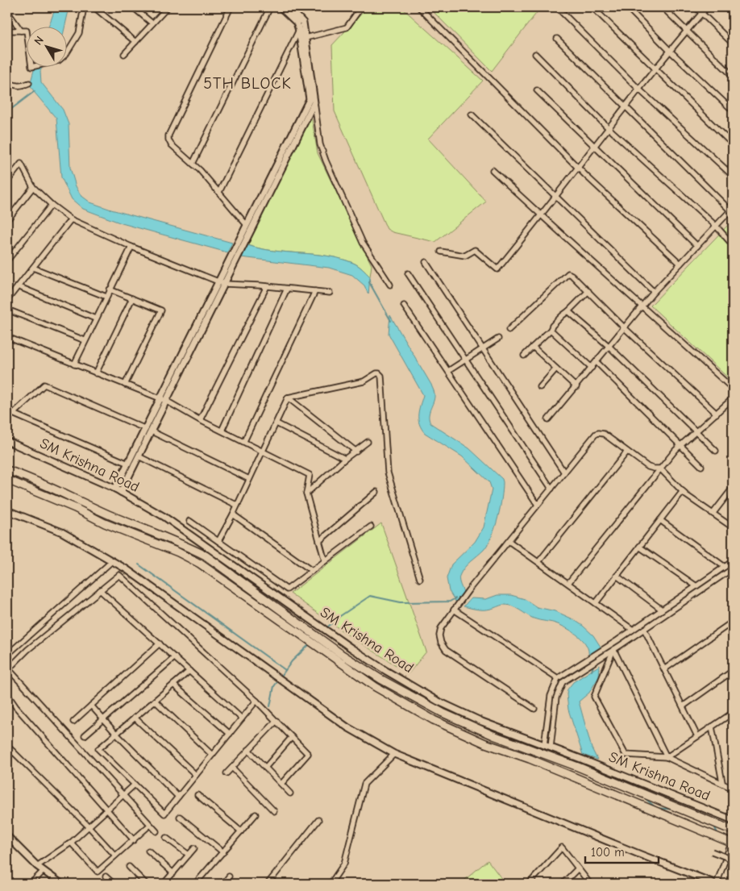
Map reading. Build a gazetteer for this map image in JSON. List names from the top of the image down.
{
  "streets": {
    "highway": ["SM Krishna Road"]
  },
  "districts": ["5TH BLOCK"],
  "scale_bar": "100 m",
  "north": "top left"
}
